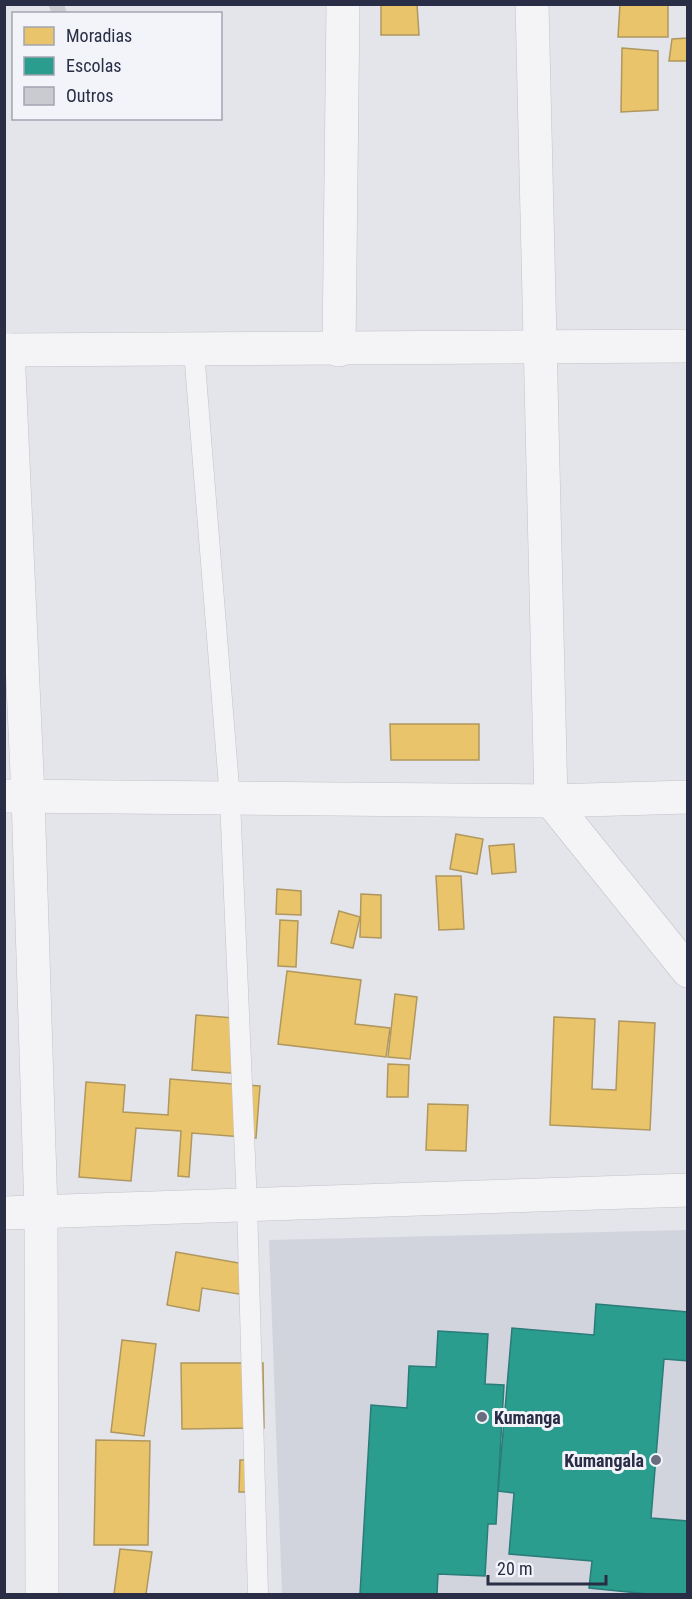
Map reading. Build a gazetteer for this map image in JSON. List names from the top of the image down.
{
  "places": ["Kumanga", "Kumangala"],
  "legend": ["Moradias", "Escolas", "Outros"],
  "scale_bar": "20 m"
}
